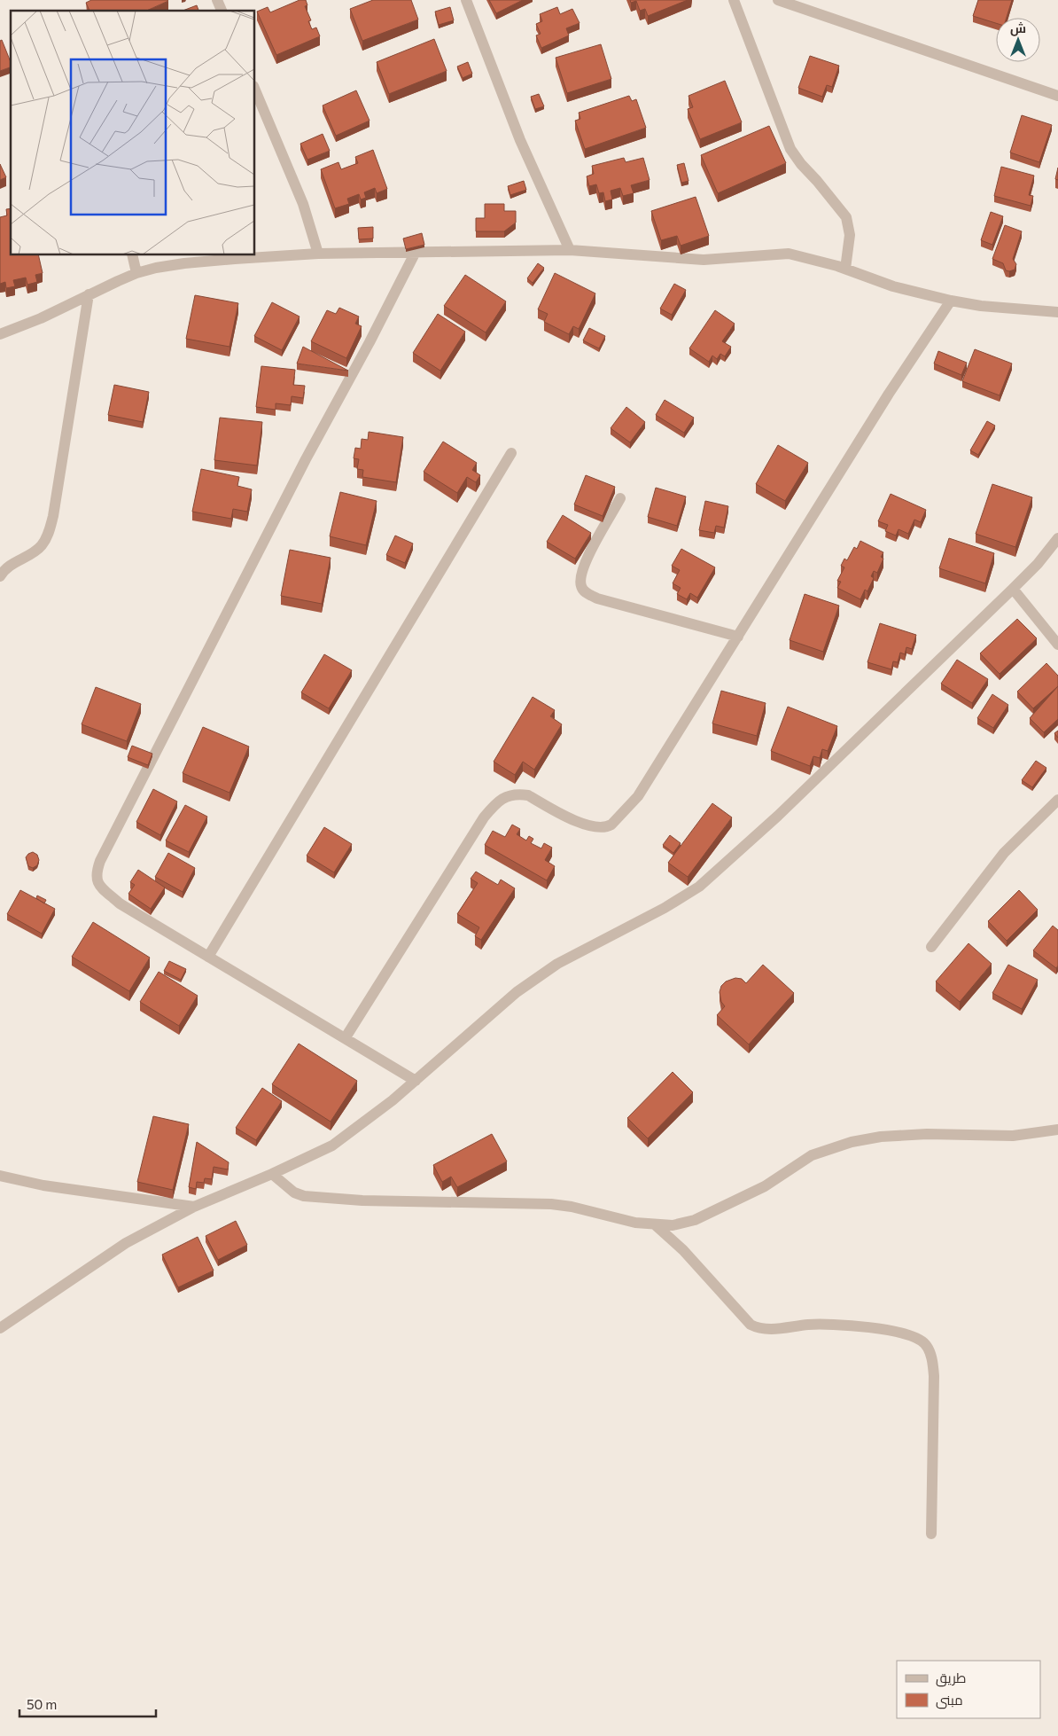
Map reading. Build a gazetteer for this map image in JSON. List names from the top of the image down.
{
  "legend": ["طريق", "مبنى"],
  "scale_bar": "50 m",
  "north": "top"
}
